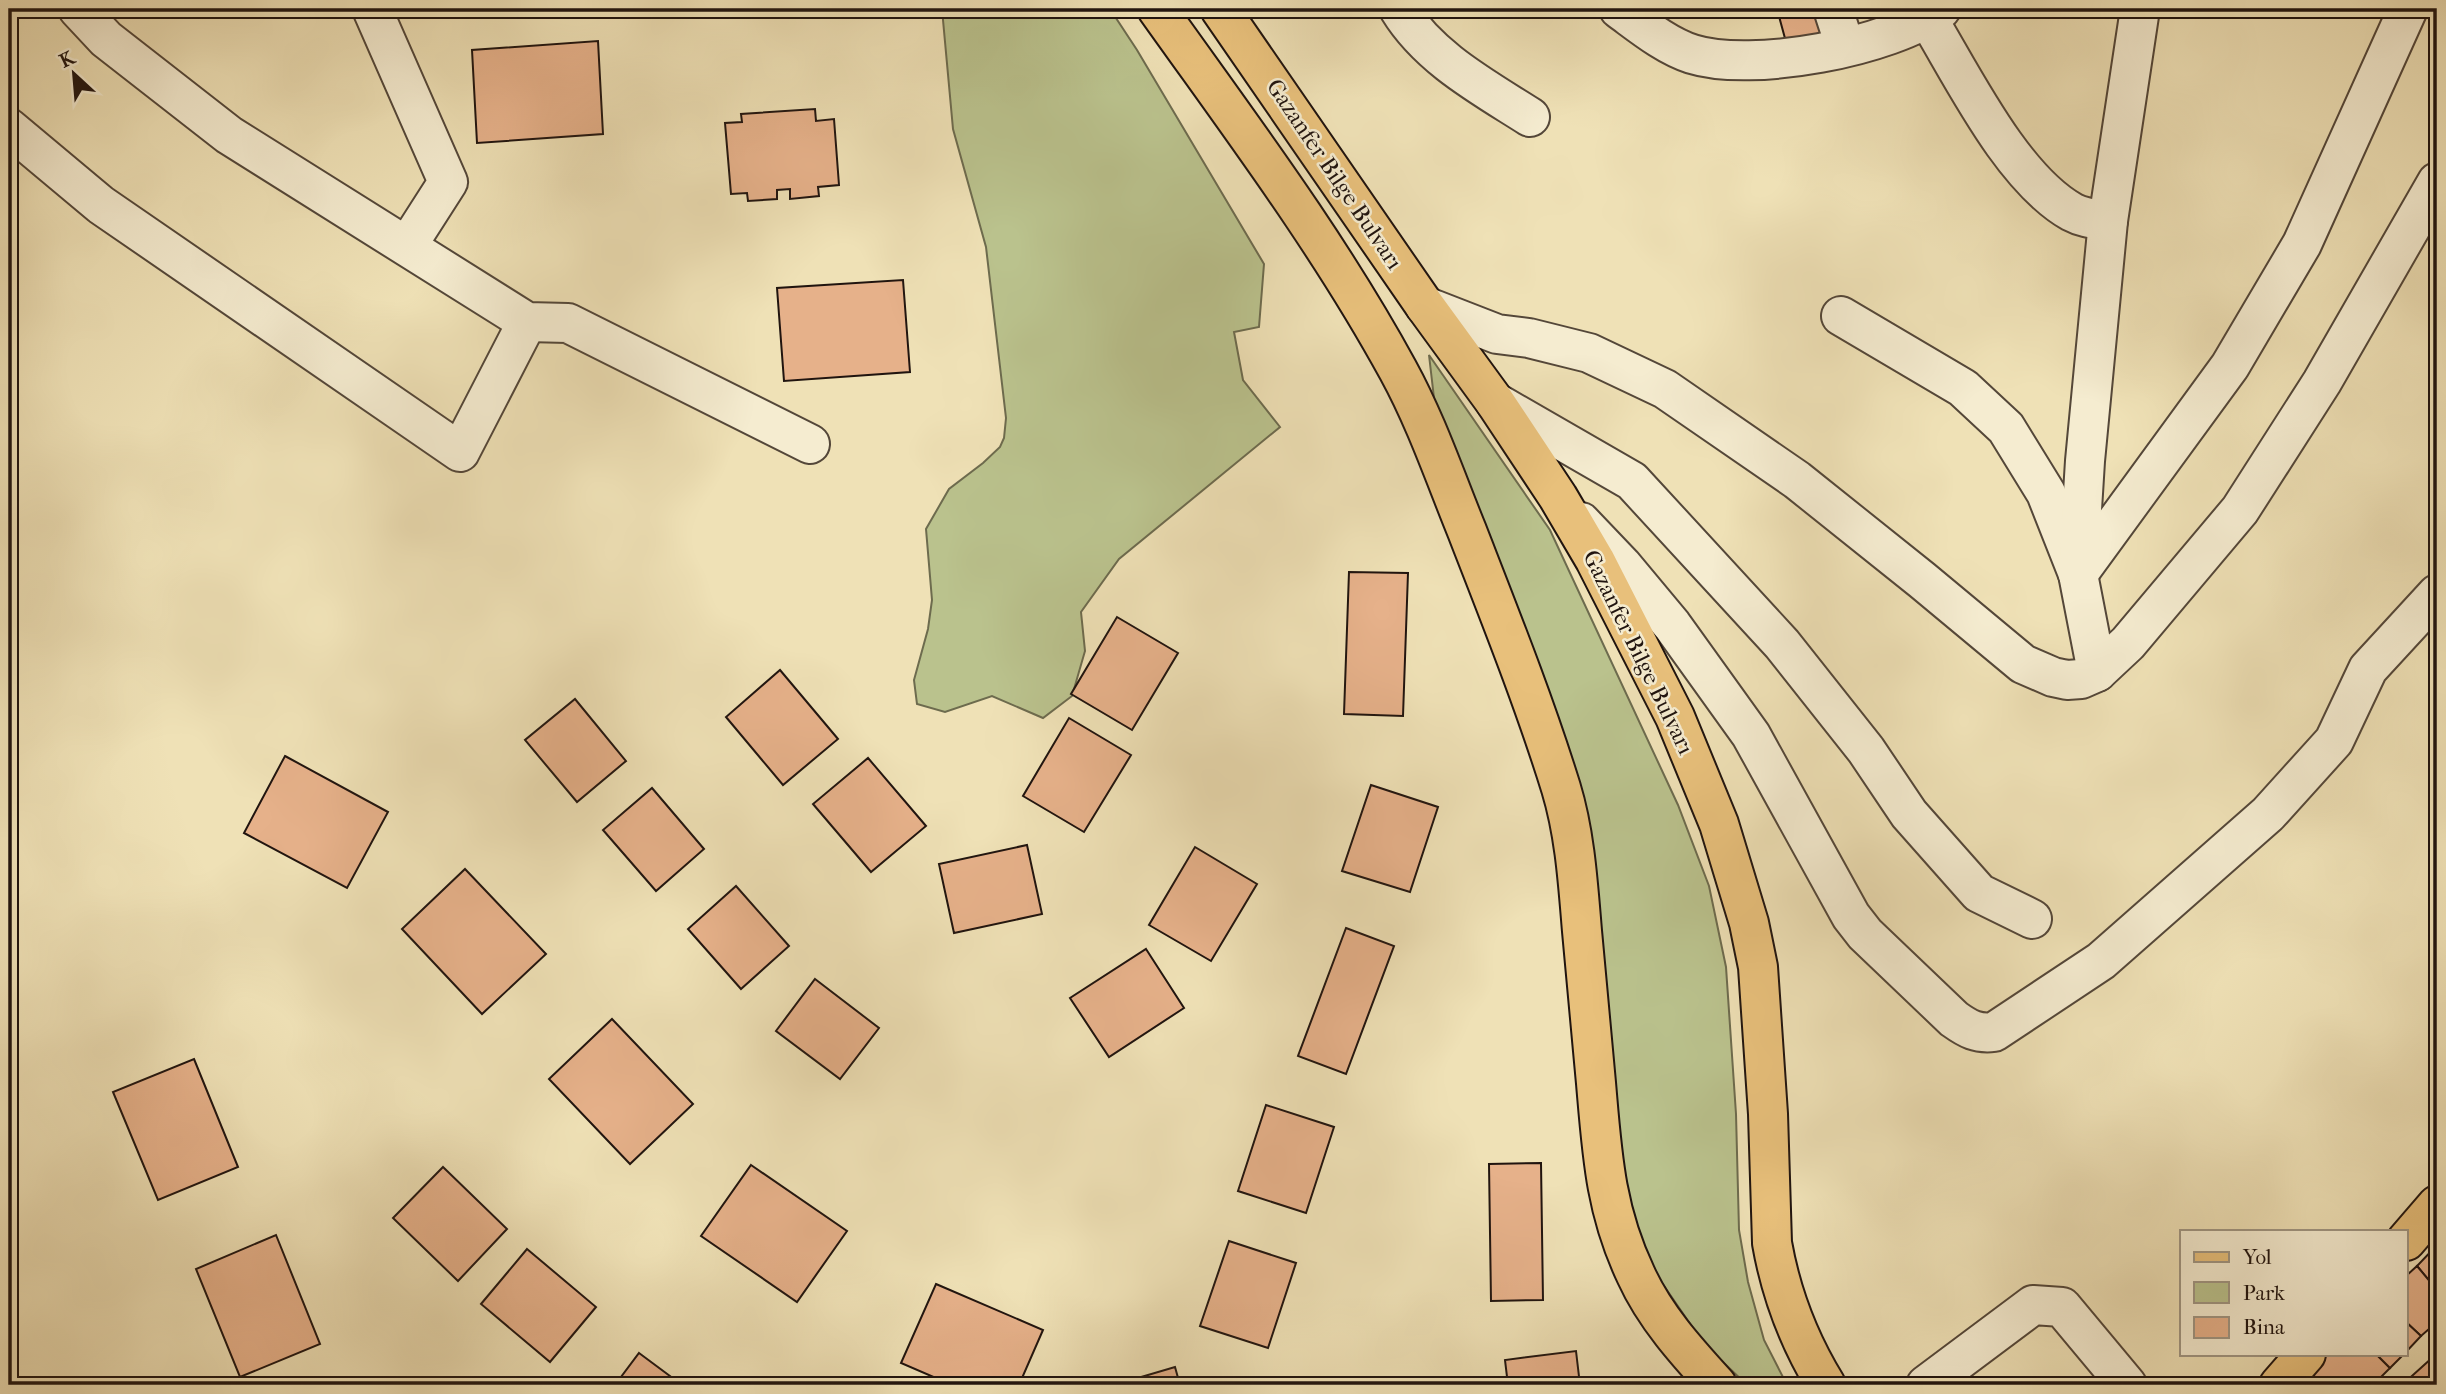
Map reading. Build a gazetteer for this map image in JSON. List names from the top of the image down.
{
  "streets": {
    "main road": ["Gazanfer Bilge Bulvarı"]
  },
  "legend": ["Yol", "Park", "Bina"],
  "north": "top left"
}
